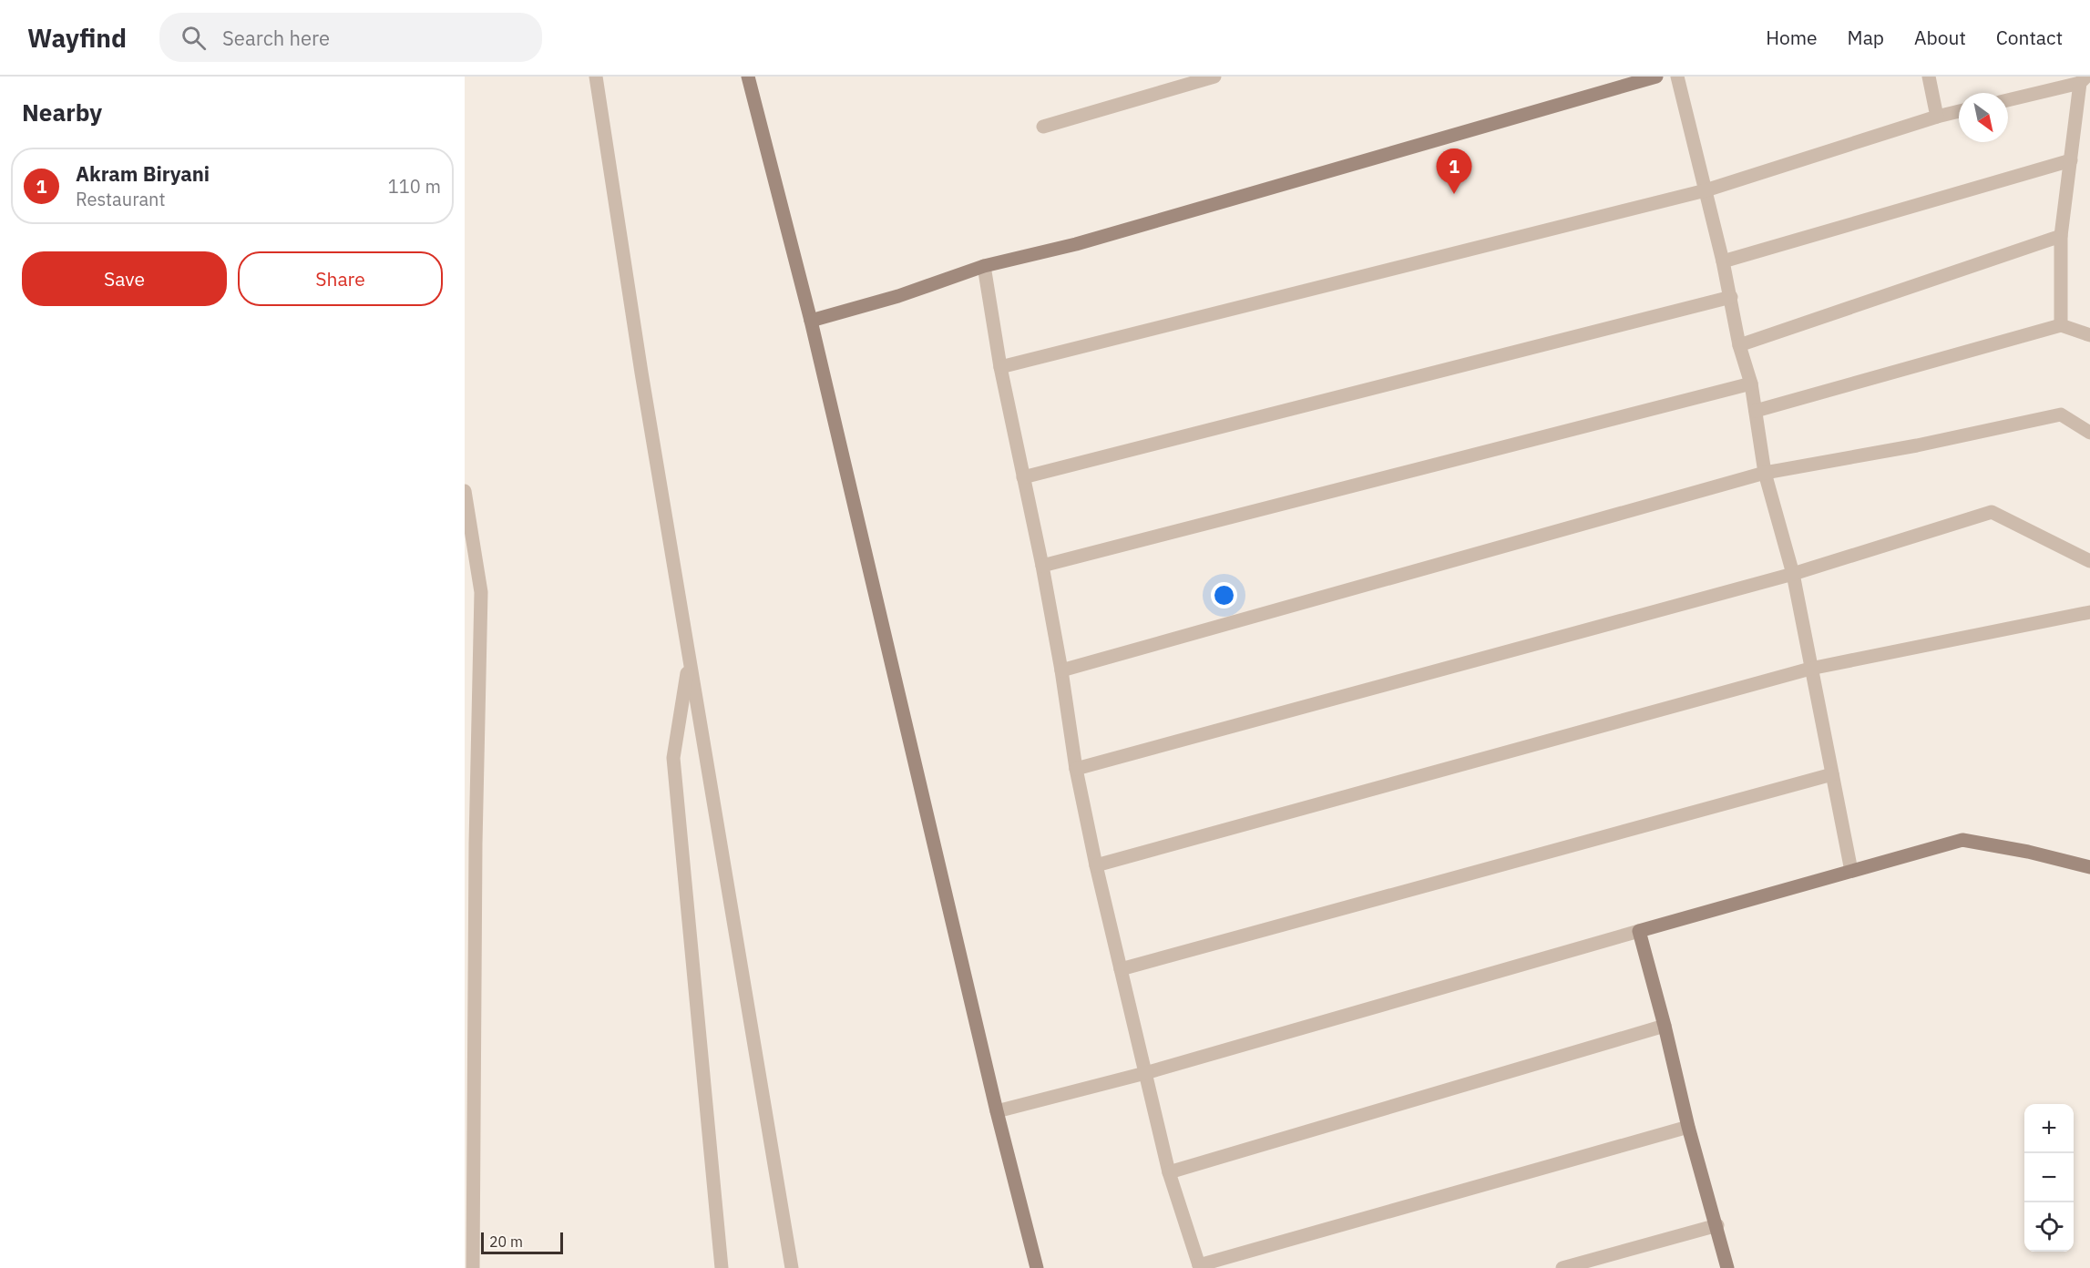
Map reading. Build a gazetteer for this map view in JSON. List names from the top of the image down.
{
  "scale_bar": "20 m",
  "north": "bottom right",
  "page": {
    "header": "Wayfind",
    "search": "Search here",
    "nav": [
      "Home",
      "Map",
      "About",
      "Contact"
    ],
    "heading": "Nearby",
    "list": [
      {
        "mark": "1",
        "name": "Akram Biryani",
        "note": "Restaurant",
        "value": "110 m"
      }
    ],
    "pins": "1",
    "buttons": ["Save", "Share"],
    "map_buttons": ["+", "−"],
    "scale": "20 m"
  }
}
